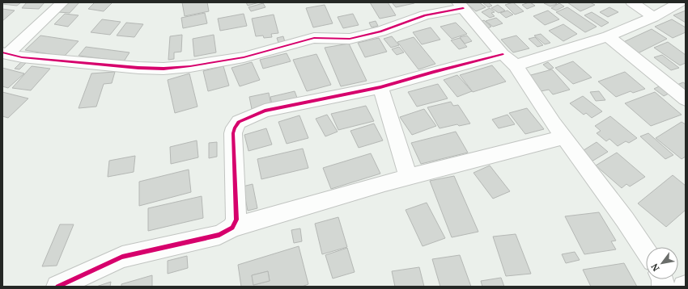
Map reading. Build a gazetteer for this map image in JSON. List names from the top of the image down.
{
  "north": "bottom left"
}
